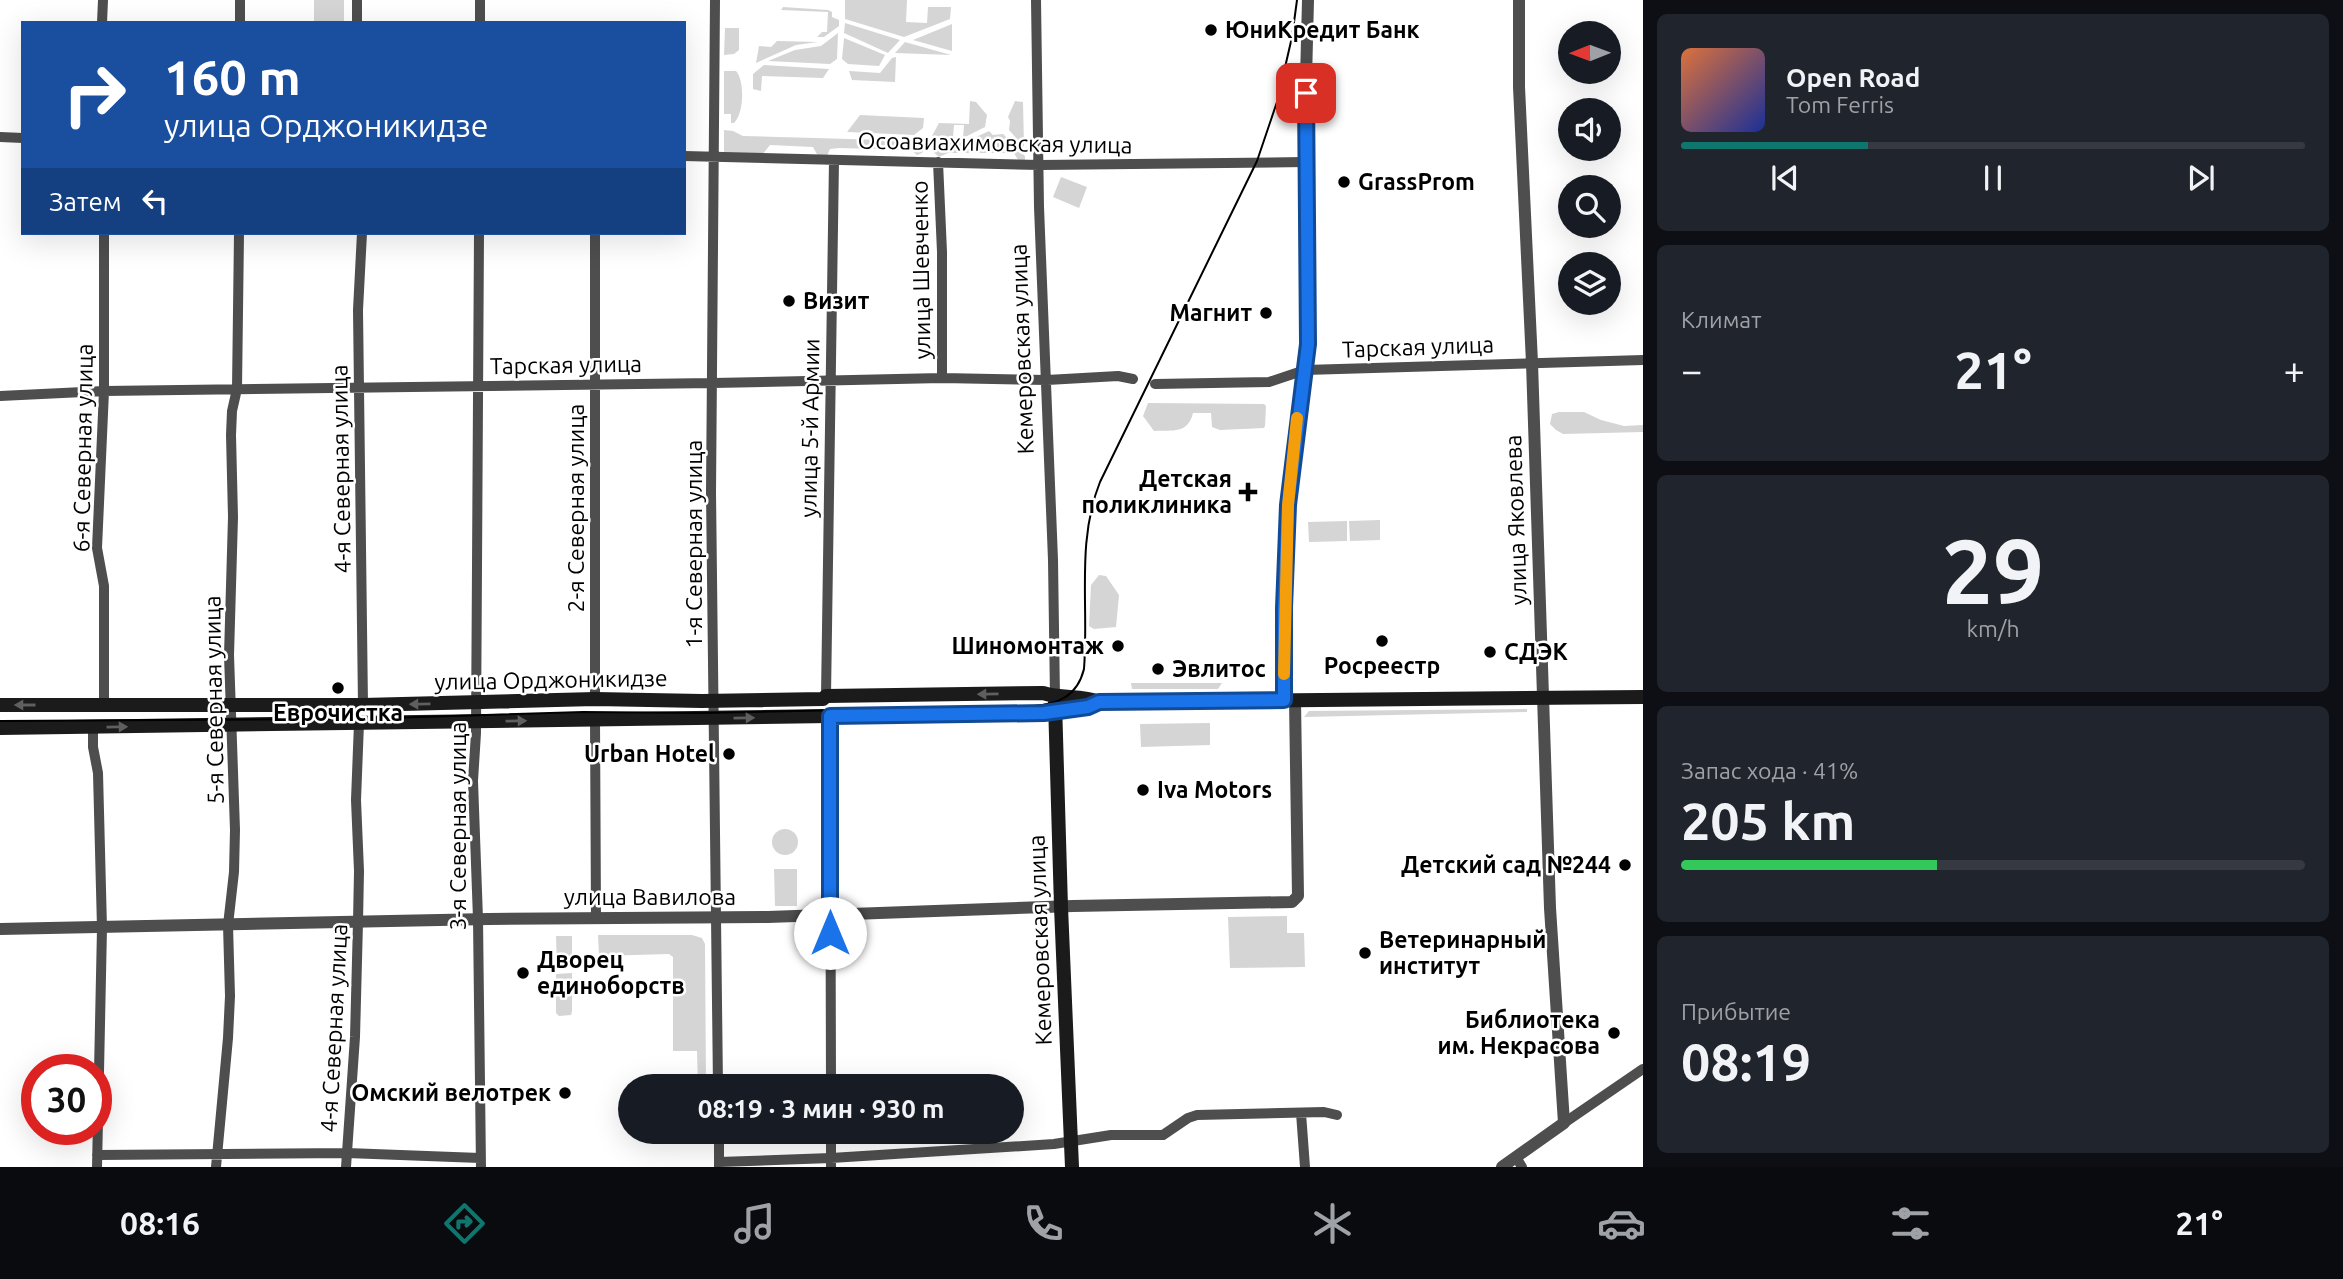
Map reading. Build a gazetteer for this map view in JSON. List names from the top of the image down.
{
  "streets": {
    "main road": ["Кемеровская улица", "улица Орджоникидзе"],
    "street": [
      "Осоавиахимовская улица",
      "улица Шевченко",
      "Тарская улица",
      "улица 5-й Армии",
      "6-я Северная улица",
      "4-я Северная улица",
      "2-я Северная улица",
      "улица Яковлева",
      "1-я Северная улица",
      "5-я Северная улица",
      "3-я Северная улица",
      "улица Вавилова"
    ]
  },
  "crossings": [
    ["Осоавиахимовская улица", "улица Шевченко"],
    ["Осоавиахимовская улица", "Кемеровская улица"],
    ["Осоавиахимовская улица", "улица 5-й Армии"],
    ["Осоавиахимовская улица", "1-я Северная улица"],
    ["улица Шевченко", "Тарская улица"],
    ["Тарская улица", "Кемеровская улица"],
    ["Тарская улица", "улица 5-й Армии"],
    ["Тарская улица", "6-я Северная улица"],
    ["Тарская улица", "4-я Северная улица"],
    ["Тарская улица", "2-я Северная улица"],
    ["Тарская улица", "улица Яковлева"],
    ["Тарская улица", "1-я Северная улица"],
    ["Тарская улица", "5-я Северная улица"],
    ["Тарская улица", "3-я Северная улица"],
    ["Кемеровская улица", "улица Орджоникидзе"],
    ["Кемеровская улица", "улица Вавилова"],
    ["улица 5-й Армии", "улица Орджоникидзе"],
    ["6-я Северная улица", "улица Орджоникидзе"],
    ["4-я Северная улица", "улица Орджоникидзе"],
    ["4-я Северная улица", "улица Вавилова"],
    ["2-я Северная улица", "улица Орджоникидзе"],
    ["улица Яковлева", "улица Орджоникидзе"],
    ["1-я Северная улица", "улица Орджоникидзе"],
    ["1-я Северная улица", "улица Вавилова"],
    ["улица Орджоникидзе", "5-я Северная улица"],
    ["улица Орджоникидзе", "3-я Северная улица"],
    ["улица Орджоникидзе", "улица Вавилова"],
    ["5-я Северная улица", "улица Вавилова"],
    ["3-я Северная улица", "улица Вавилова"]
  ],
  "places": {
    "other": [
      "ЮниКредит Банк",
      "GrassProm",
      "Визит",
      "Магнит",
      "Росреестр",
      "Шиномонтаж",
      "СДЭК",
      "Эвлитос",
      "Еврочистка",
      "Urban Hotel",
      "Iva Motors",
      "Детский сад №244",
      "Ветеринарный институт",
      "Дворец единоборств",
      "Библиотека им. Некрасова",
      "Омский велотрек"
    ],
    "health": ["Детская поликлиника"]
  },
  "north": "left",
  "page": {
    "turn": ["160 m", "улица Орджоникидзе"],
    "song": ["Open Road", "Tom Ferris"],
    "then": "Затем",
    "tile": [
      "Климат",
      ["29", "km/h"],
      ["Запас хода · 41%", "205 km"],
      ["Прибытие", "08:19"]
    ],
    "heat": ["−", "21°", "+"],
    "limit": "30",
    "trip": "08:19 · 3 мин · 930 m",
    "tabs": ["08:16", "21°"]
  }
}
